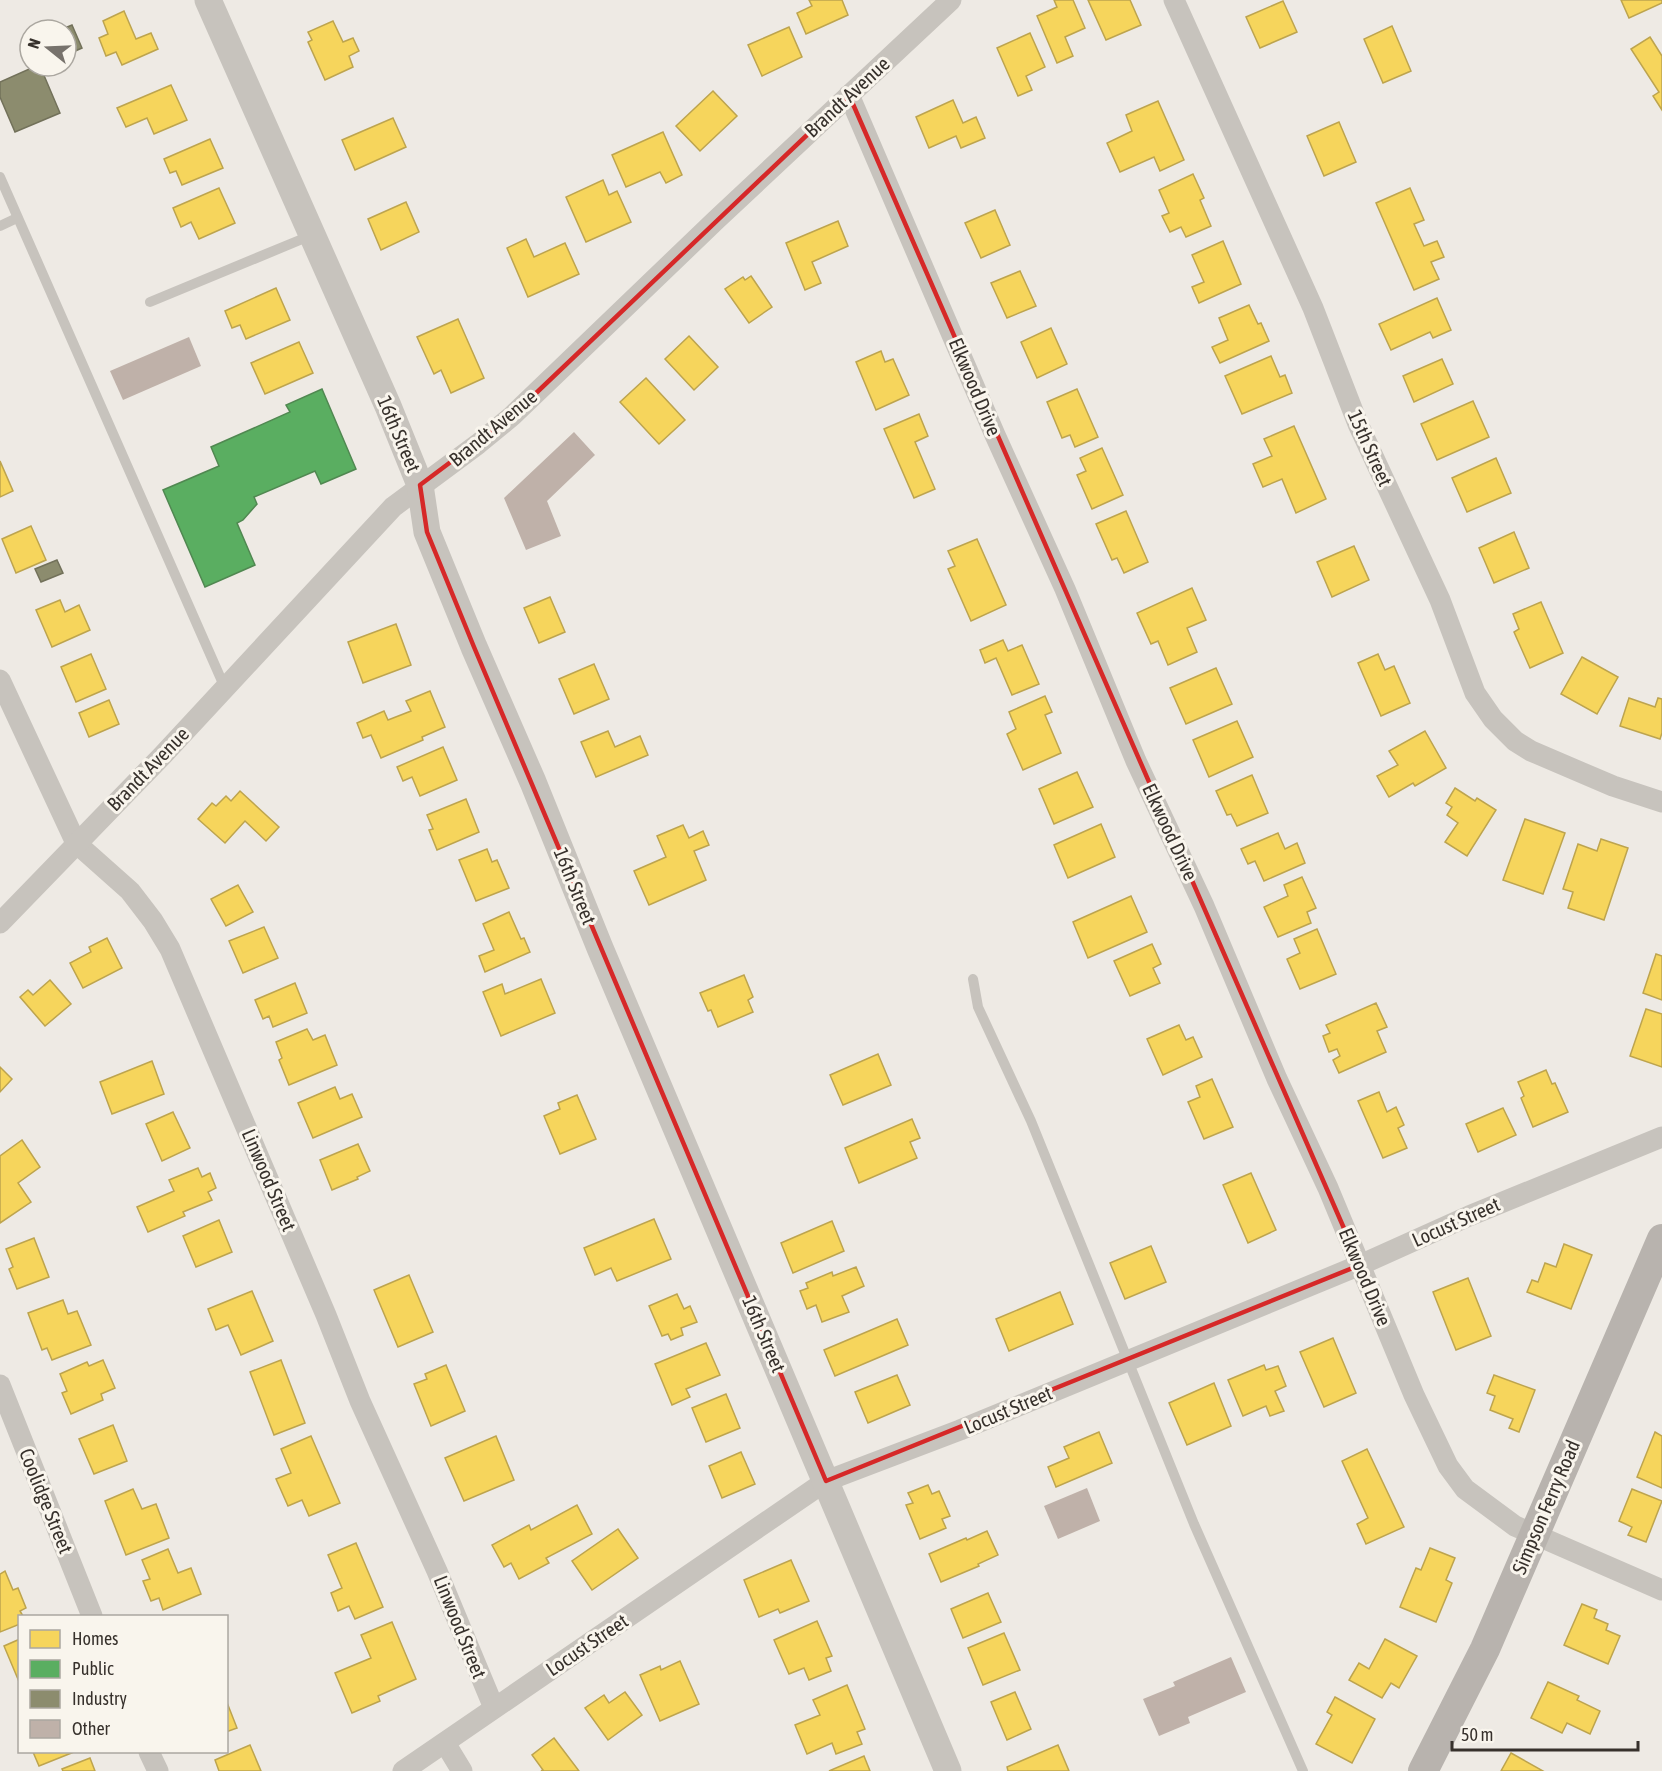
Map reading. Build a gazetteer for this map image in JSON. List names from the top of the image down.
{
  "streets": {
    "main road": ["Simpson Ferry Road"],
    "street": [
      "Brandt Avenue",
      "Elkwood Drive",
      "16th Street",
      "15th Street",
      "Linwood Street",
      "Locust Street",
      "Coolidge Street"
    ]
  },
  "crossings": [
    ["Brandt Avenue", "Elkwood Drive"],
    ["Brandt Avenue", "16th Street"],
    ["Brandt Avenue", "Linwood Street"],
    ["Elkwood Drive", "Locust Street"],
    ["Elkwood Drive", "Simpson Ferry Road"],
    ["16th Street", "Locust Street"],
    ["Linwood Street", "Locust Street"]
  ],
  "legend": [
    "Homes",
    "Public",
    "Industry",
    "Other"
  ],
  "scale_bar": "50 m",
  "north": "left"
}
